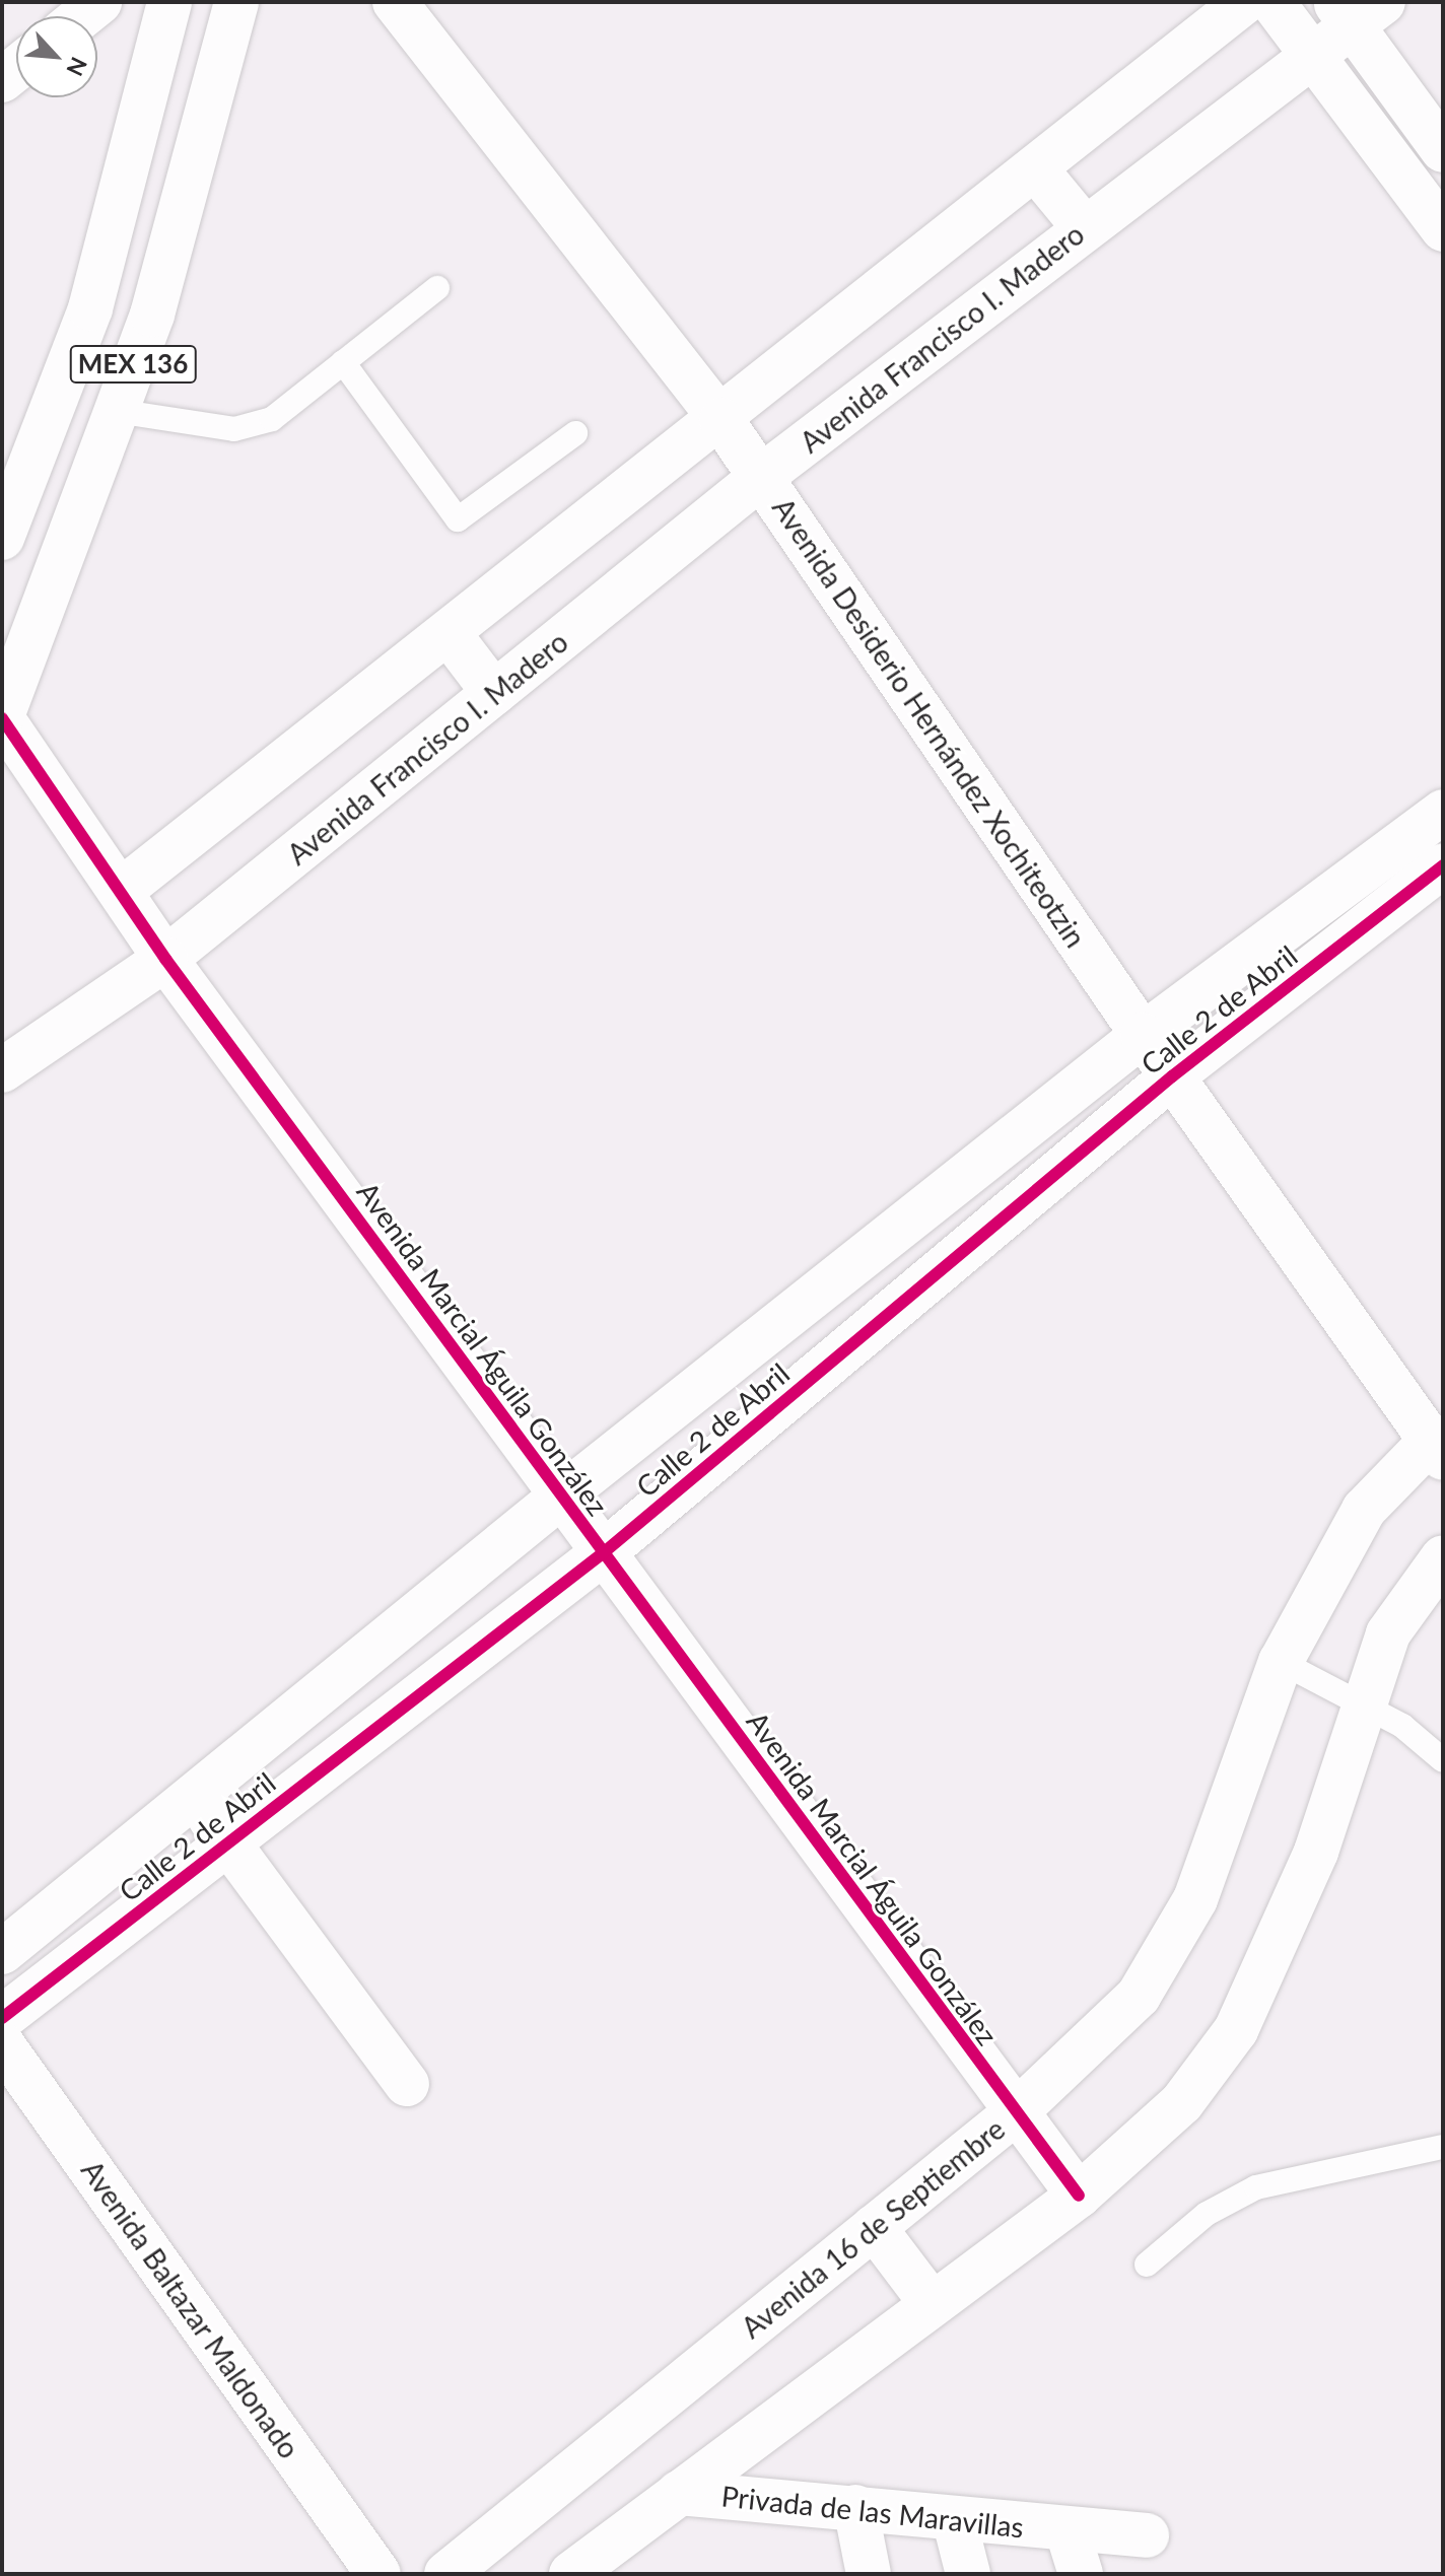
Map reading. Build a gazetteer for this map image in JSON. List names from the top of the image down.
{
  "streets": {
    "street": [
      "Avenida Francisco I. Madero",
      "MEX 136",
      "Avenida Desiderio Hernández Xochiteotzin",
      "Calle 2 de Abril",
      "Avenida Marcial Águila González",
      "Avenida 16 de Septiembre",
      "Avenida Baltazar Maldonado",
      "Privada de las Maravillas"
    ]
  },
  "crossings": [
    ["Avenida Francisco I. Madero", "Avenida Desiderio Hernández Xochiteotzin"],
    ["Avenida Francisco I. Madero", "Avenida Marcial Águila González"],
    ["MEX 136", "Avenida Marcial Águila González"],
    ["Avenida Desiderio Hernández Xochiteotzin", "Calle 2 de Abril"],
    ["Avenida Desiderio Hernández Xochiteotzin", "Avenida 16 de Septiembre"],
    ["Calle 2 de Abril", "Avenida Marcial Águila González"],
    ["Avenida Marcial Águila González", "Avenida 16 de Septiembre"]
  ],
  "north": "bottom right"
}
